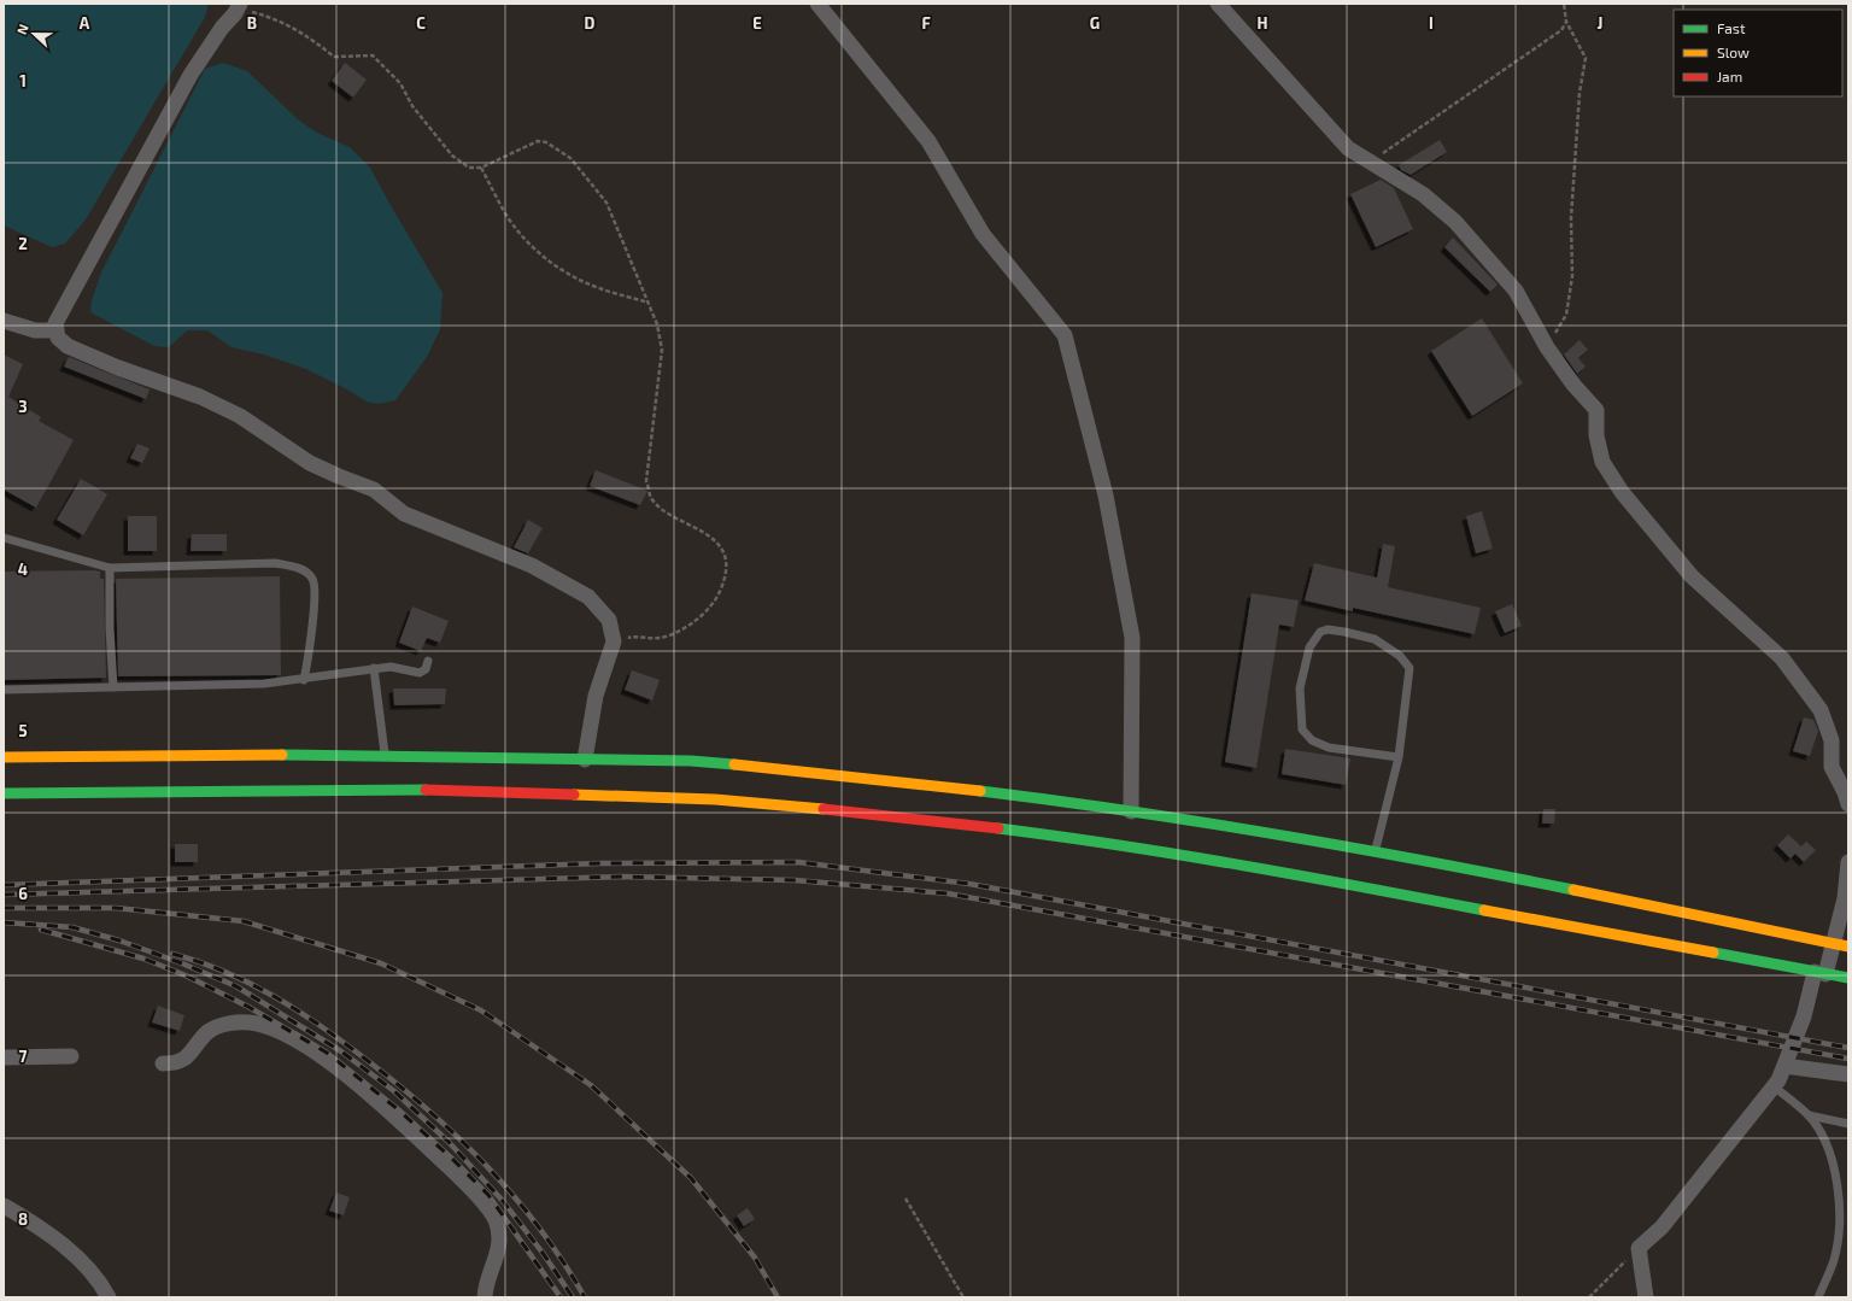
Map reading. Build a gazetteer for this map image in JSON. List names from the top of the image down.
{
  "legend": ["Fast", "Slow", "Jam"],
  "north": "left",
  "grid": {
    "columns": [
      "A",
      "B",
      "C",
      "D",
      "E",
      "F",
      "G",
      "H",
      "I",
      "J"
    ],
    "rows": [
      "1",
      "2",
      "3",
      "4",
      "5",
      "6",
      "7",
      "8"
    ]
  }
}
